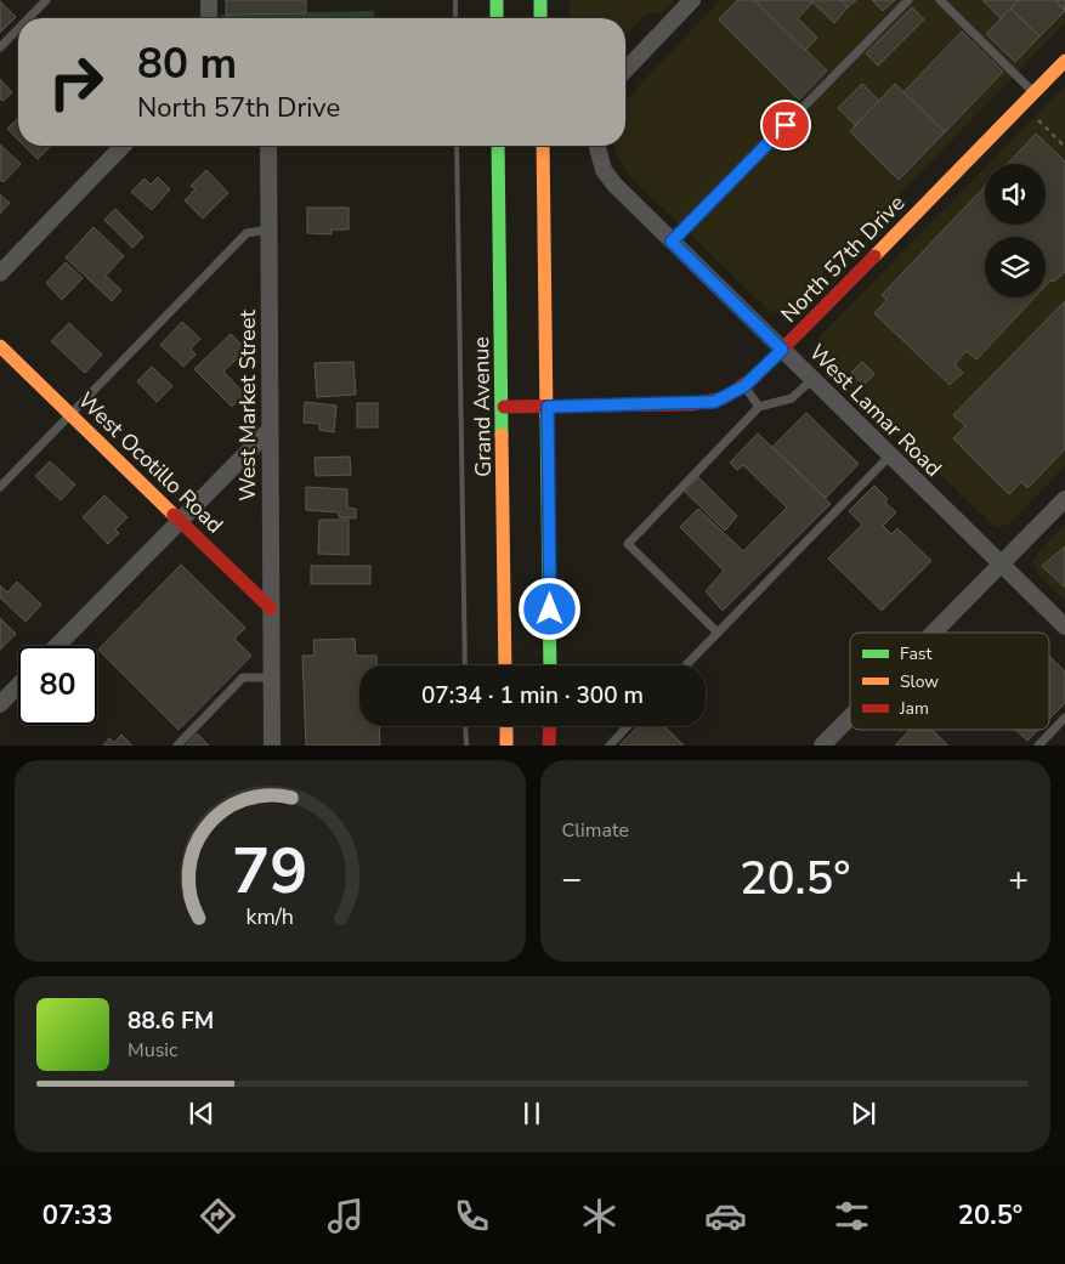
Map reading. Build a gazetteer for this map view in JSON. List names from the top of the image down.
{
  "streets": {
    "main road": ["North 57th Drive", "Grand Avenue", "West Ocotillo Road"],
    "street": ["West Market Street", "West Lamar Road"]
  },
  "crossings": [
    ["North 57th Drive", "Grand Avenue"],
    ["North 57th Drive", "West Lamar Road"],
    ["West Market Street", "West Ocotillo Road"]
  ],
  "legend": ["Fast", "Slow", "Jam"],
  "page": {
    "turn": ["80 m", "North 57th Drive"],
    "limit": "80",
    "trip": "07:34 · 1 min · 300 m",
    "tile": "Climate",
    "heat": ["−", "20.5°", "+"],
    "song": ["88.6 FM", "Music"],
    "tabs": ["07:33", "20.5°"],
    "gauge": ["79", "km/h"]
  }
}
